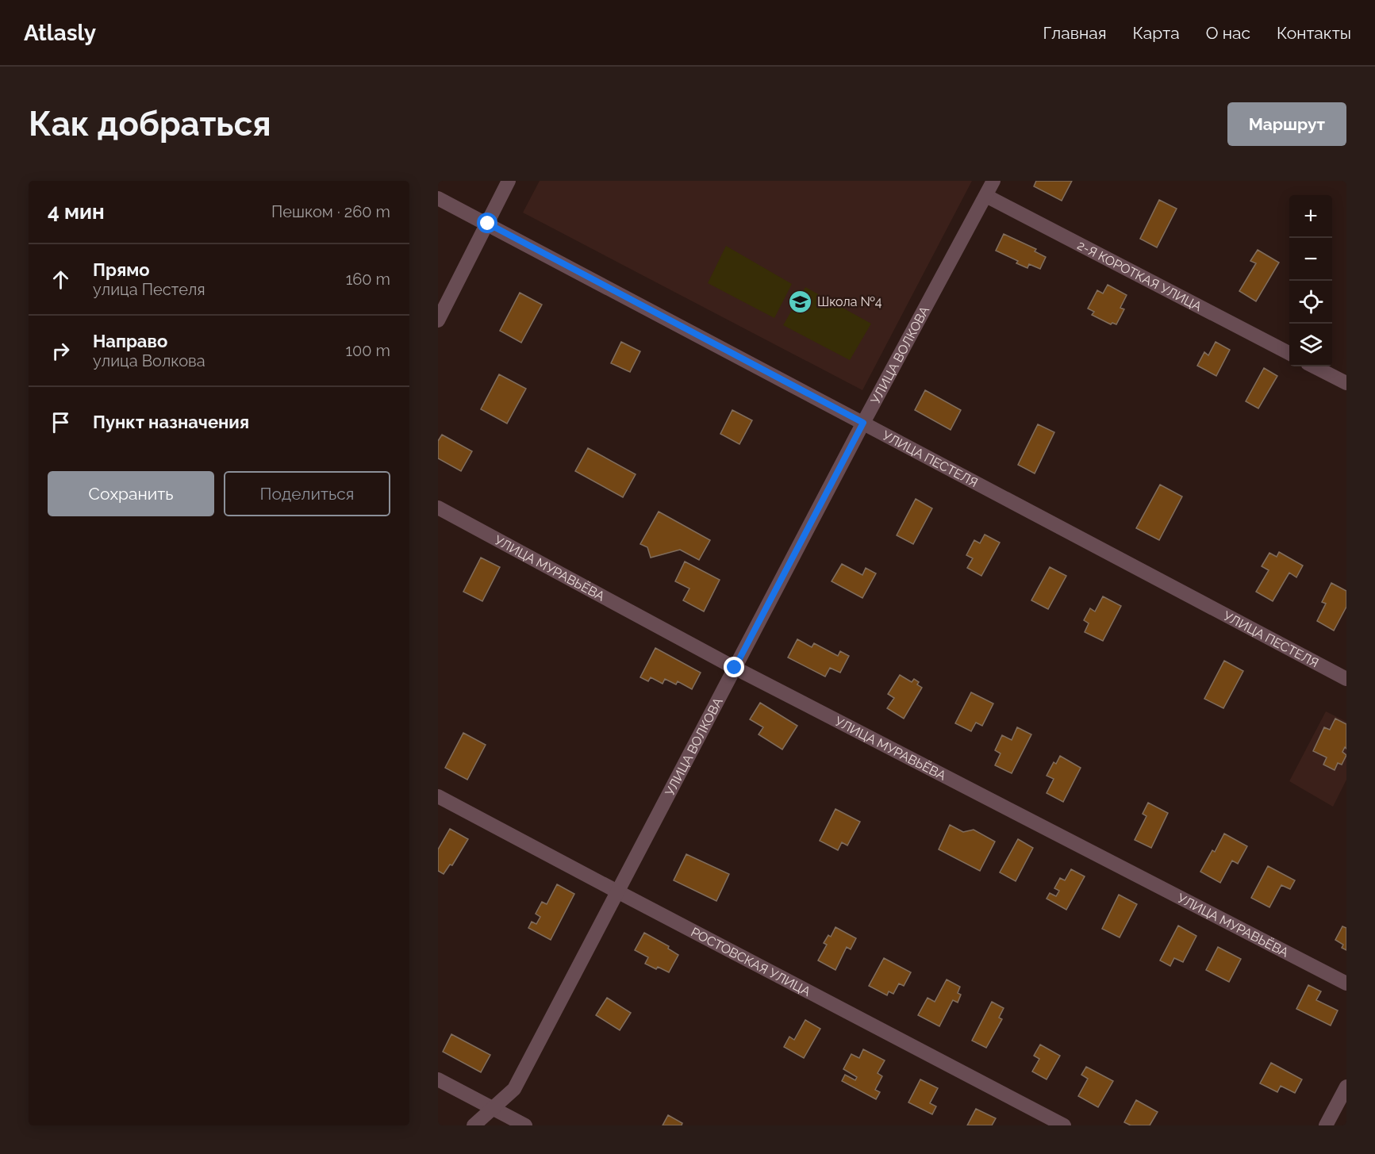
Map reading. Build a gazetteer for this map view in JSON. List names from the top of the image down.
{
  "streets": {
    "street": [
      "2-Я КОРОТКАЯ УЛИЦА",
      "УЛИЦА ВОЛКОВА",
      "УЛИЦА ПЕСТЕЛЯ",
      "УЛИЦА МУРАВЬЁВА",
      "РОСТОВСКАЯ УЛИЦА"
    ]
  },
  "crossings": [
    ["2-Я КОРОТКАЯ УЛИЦА", "УЛИЦА ВОЛКОВА"],
    ["УЛИЦА ВОЛКОВА", "УЛИЦА ПЕСТЕЛЯ"],
    ["УЛИЦА ВОЛКОВА", "УЛИЦА МУРАВЬЁВА"],
    ["УЛИЦА ВОЛКОВА", "РОСТОВСКАЯ УЛИЦА"]
  ],
  "places": {
    "school or university": ["Школа №4"]
  },
  "page": {
    "header": "Atlasly",
    "nav": [
      "Главная",
      "Карта",
      "О нас",
      "Контакты"
    ],
    "buttons": [
      "Маршрут",
      ["Сохранить", "Поделиться"]
    ],
    "title": "Как добраться",
    "heading": ["4 мин", "Пешком · 260 m"],
    "map_buttons": ["+", "−"],
    "list": [
      ["Прямо", "улица Пестеля", "160 m"],
      ["Направо", "улица Волкова", "100 m"],
      "Пункт назначения"
    ]
  }
}
